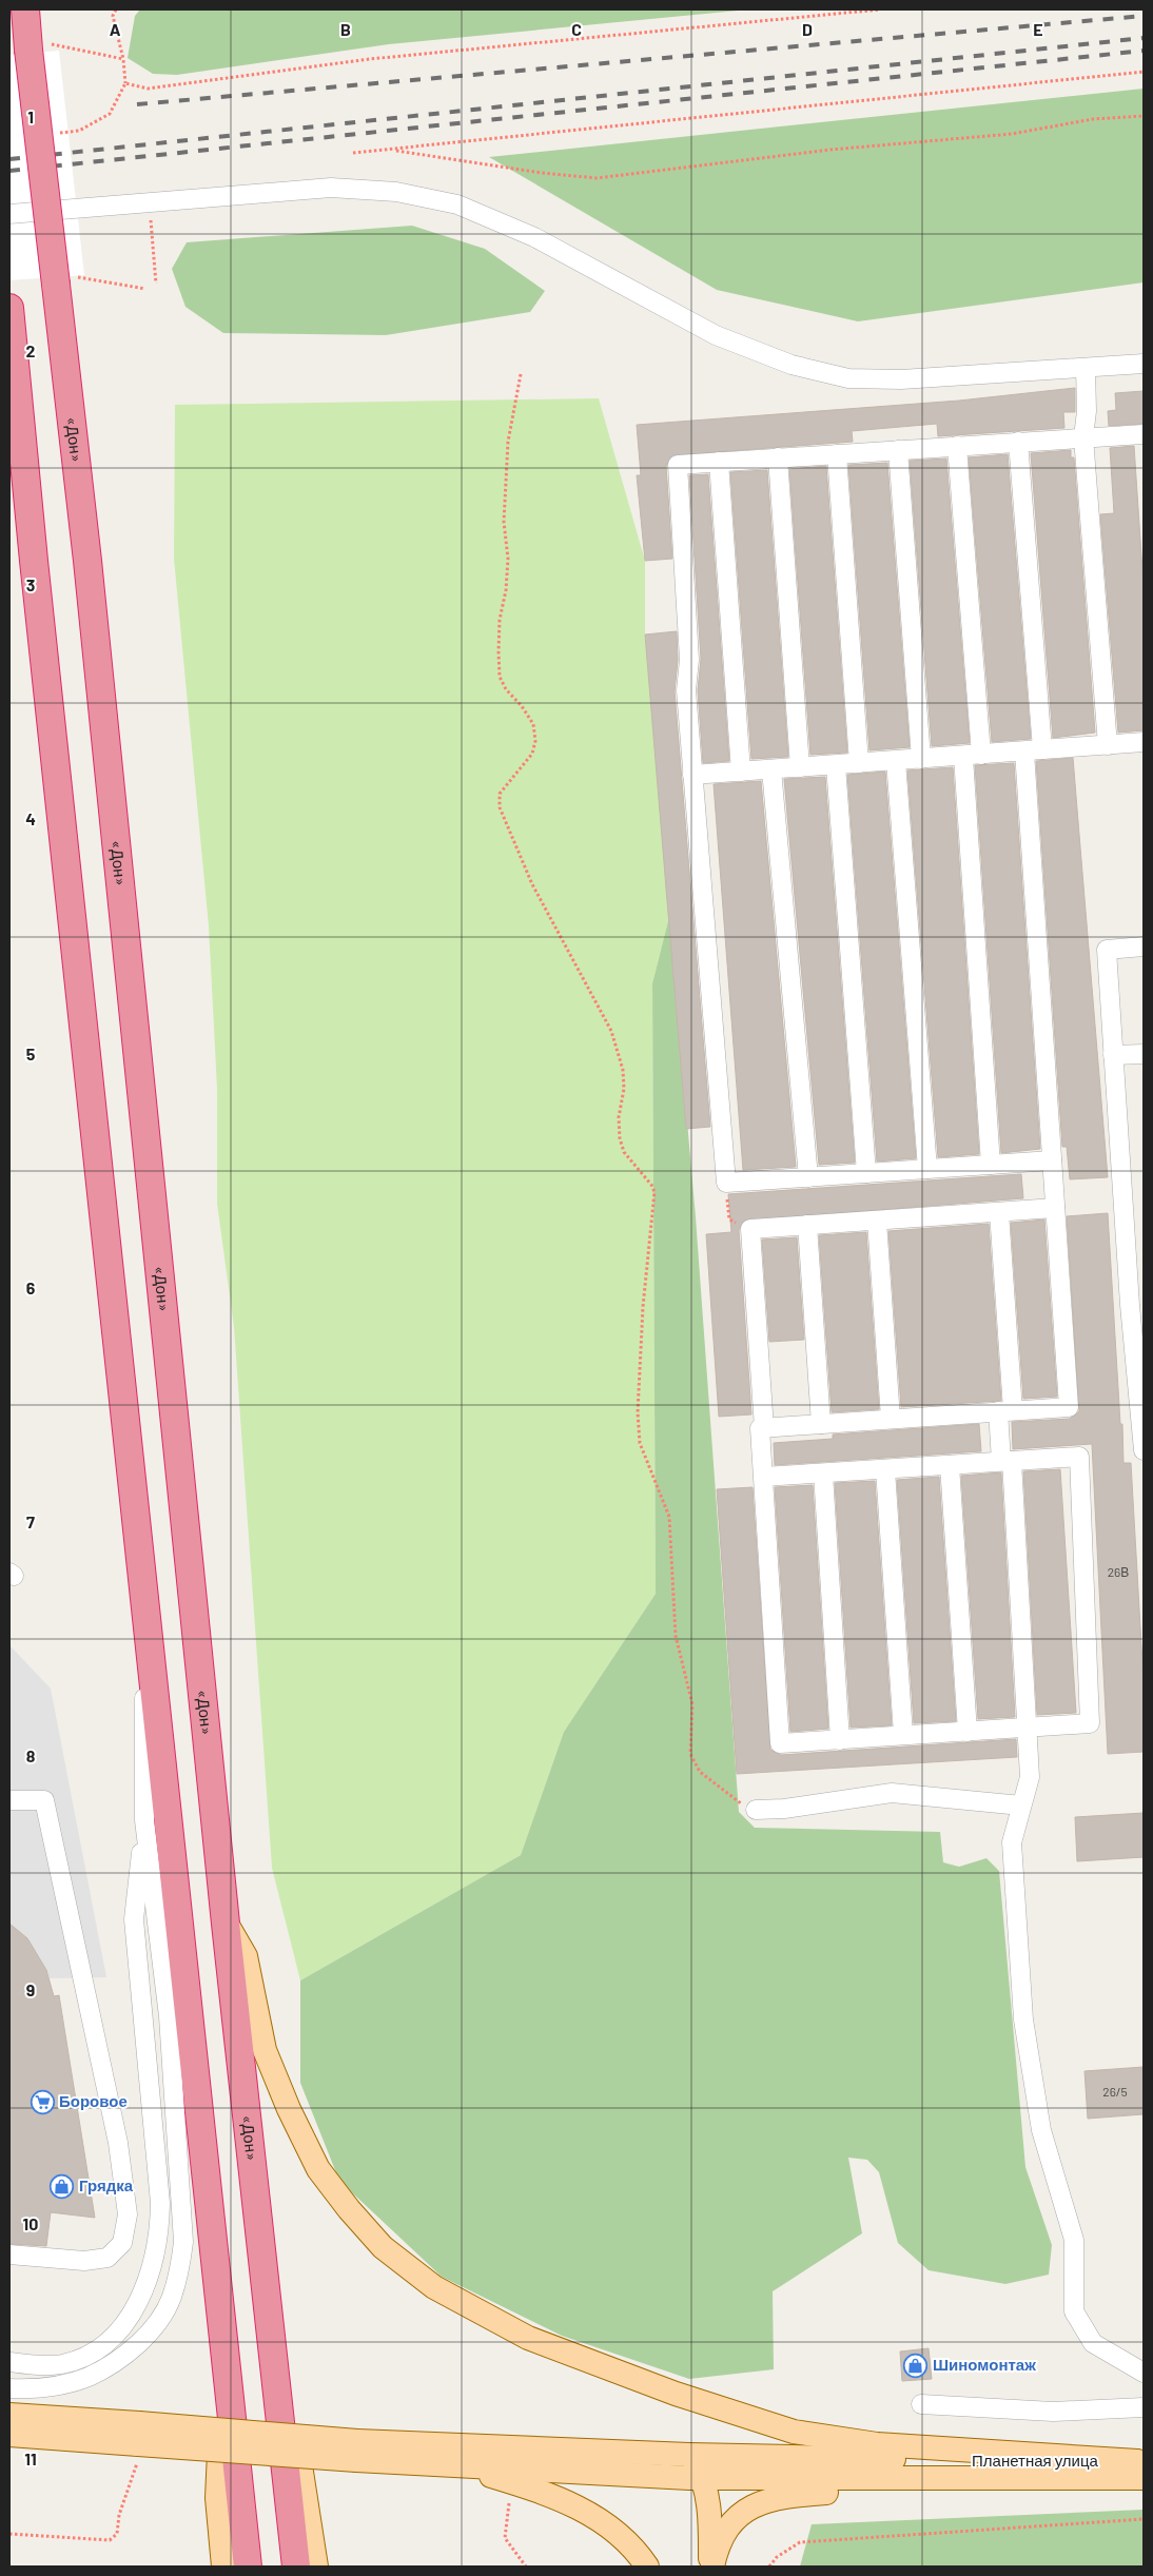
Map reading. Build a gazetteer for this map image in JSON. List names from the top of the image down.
{
  "streets": {
    "highway": ["«Дон»"],
    "main road": ["Планетная улица"]
  },
  "places": {
    "supermarket": ["Боровое"],
    "shop": ["Грядка", "Шиномонтаж"]
  },
  "house_numbers": ["26В", "26/5"],
  "grid": {
    "columns": [
      "A",
      "B",
      "C",
      "D",
      "E"
    ],
    "rows": [
      "1",
      "2",
      "3",
      "4",
      "5",
      "6",
      "7",
      "8",
      "9",
      "10",
      "11"
    ]
  }
}
